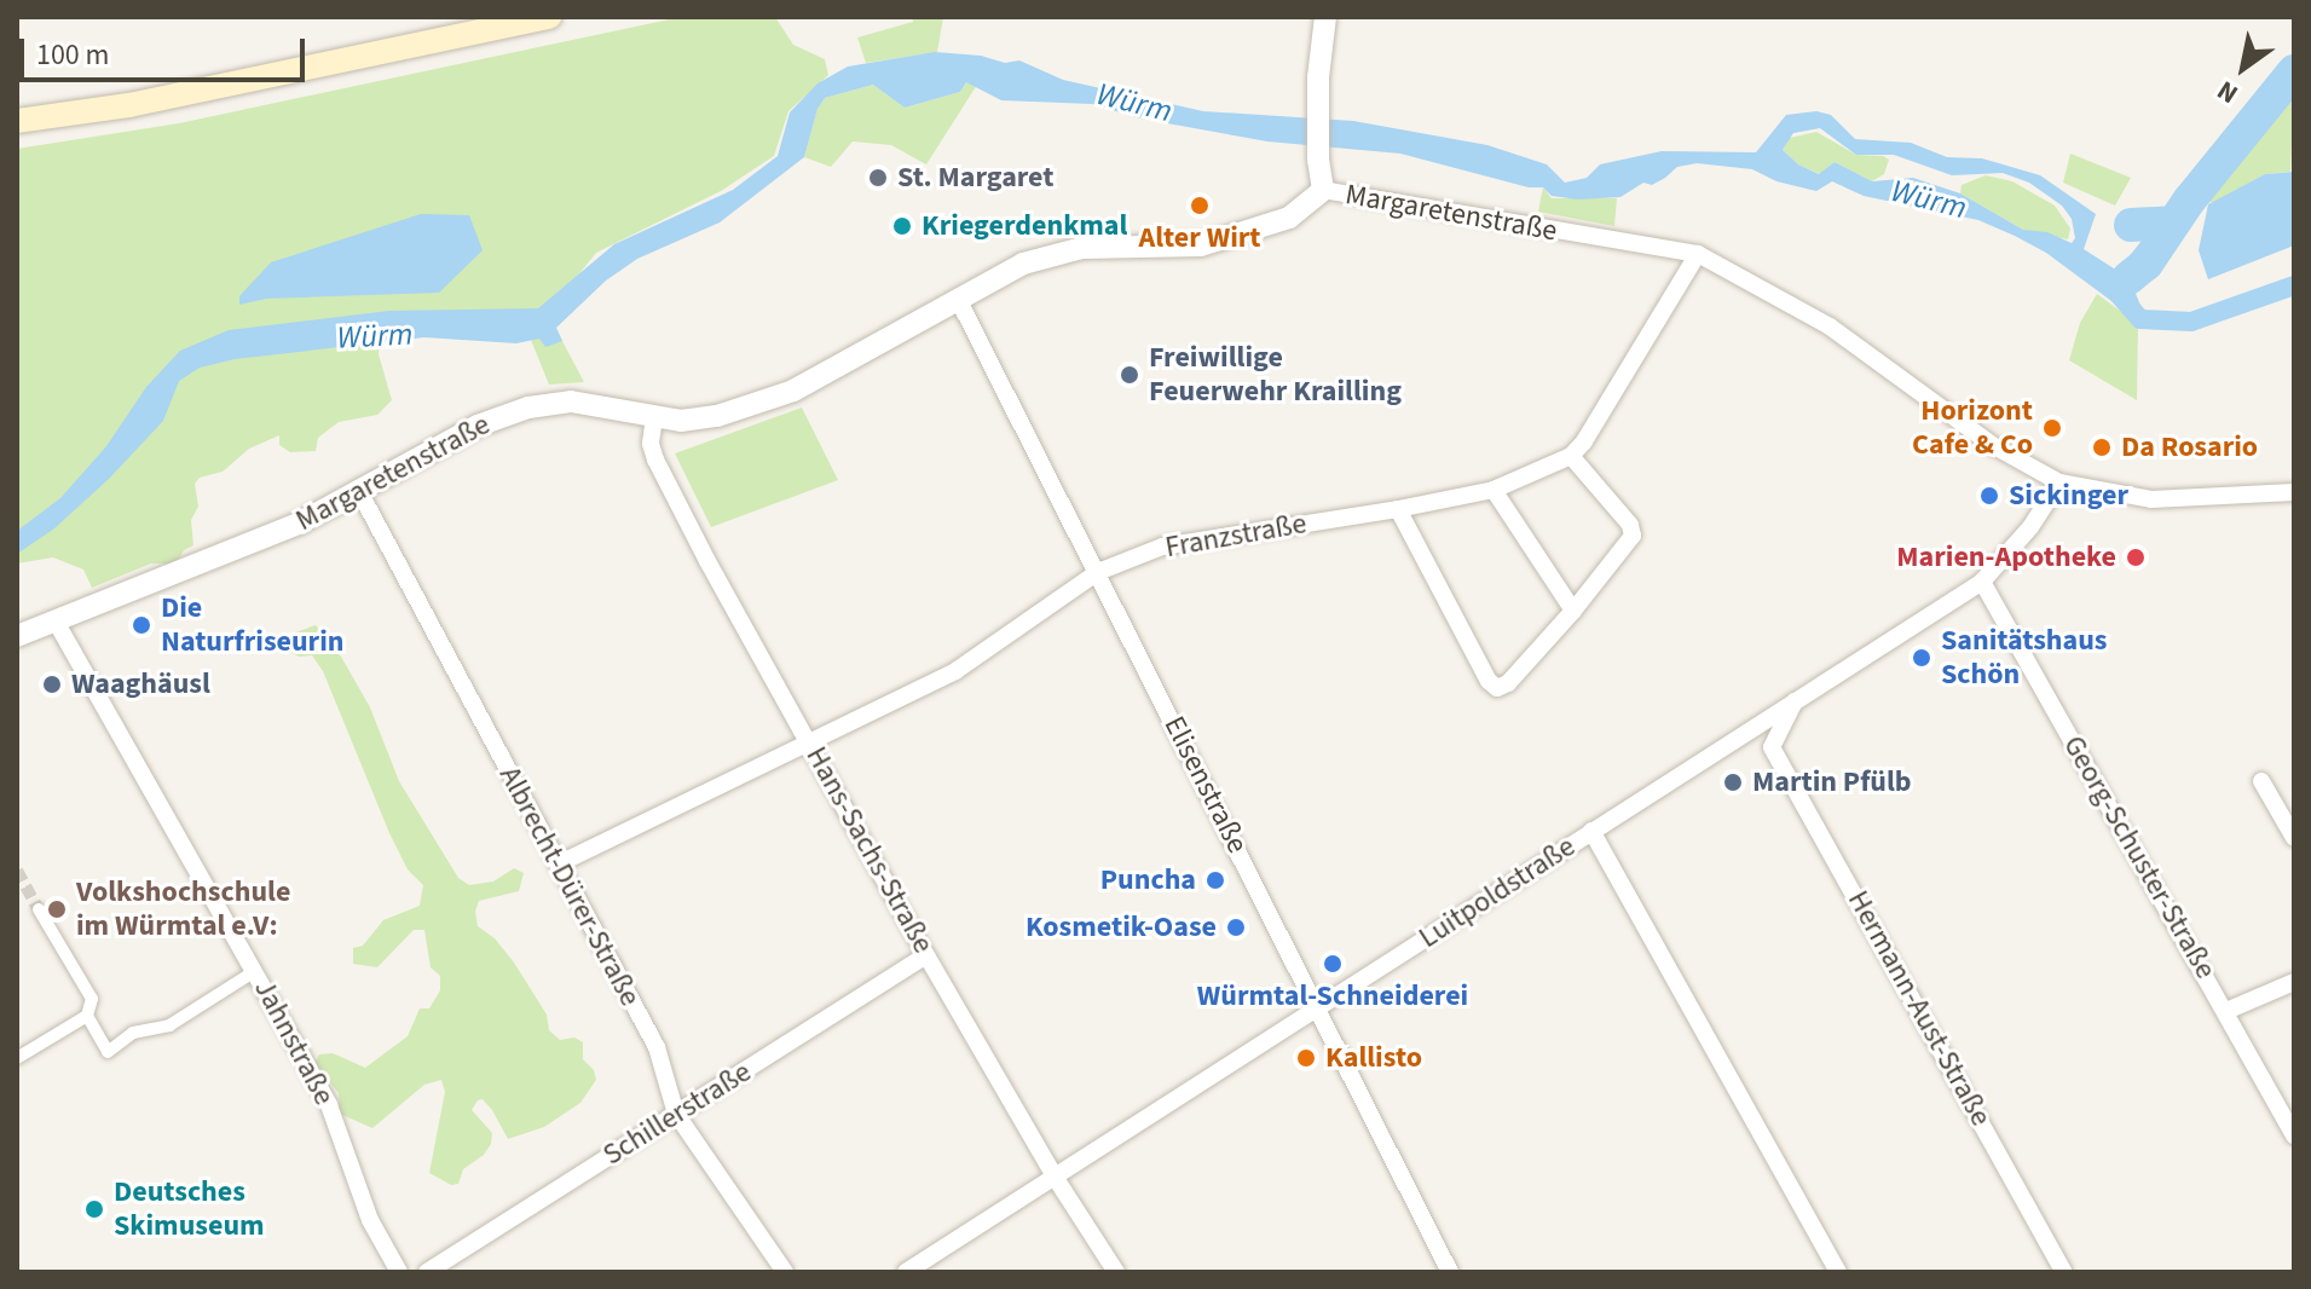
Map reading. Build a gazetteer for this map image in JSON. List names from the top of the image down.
{
  "streets": {
    "street": [
      "Margaretenstraße",
      "Franzstraße",
      "Elisenstraße",
      "Hans-Sachs-Straße",
      "Georg-Schuster-Straße",
      "Albrecht-Dürer-Straße",
      "Luitpoldstraße",
      "Hermann-Aust-Straße",
      "Jahnstraße",
      "Schillerstraße"
    ]
  },
  "crossings": [
    ["Margaretenstraße", "Elisenstraße"],
    ["Margaretenstraße", "Hans-Sachs-Straße"],
    ["Margaretenstraße", "Albrecht-Dürer-Straße"],
    ["Margaretenstraße", "Luitpoldstraße"],
    ["Margaretenstraße", "Jahnstraße"],
    ["Franzstraße", "Elisenstraße"],
    ["Franzstraße", "Hans-Sachs-Straße"],
    ["Franzstraße", "Albrecht-Dürer-Straße"],
    ["Elisenstraße", "Luitpoldstraße"],
    ["Hans-Sachs-Straße", "Luitpoldstraße"],
    ["Hans-Sachs-Straße", "Schillerstraße"],
    ["Georg-Schuster-Straße", "Luitpoldstraße"],
    ["Albrecht-Dürer-Straße", "Schillerstraße"]
  ],
  "water": ["Würm"],
  "places": [
    "St. Margaret",
    "Alter Wirt",
    "Kriegerdenkmal",
    "Freiwillige Feuerwehr Krailling",
    "Horizont Cafe & Co",
    "Da Rosario",
    "Sickinger",
    "Marien-Apotheke",
    "Die Naturfriseurin",
    "Sanitätshaus Schön",
    "Waaghäusl",
    "Martin Pfülb",
    "Puncha",
    "Volkshochschule im Würmtal e.V:",
    "Kosmetik-Oase",
    "Würmtal-Schneiderei",
    "Kallisto",
    "Deutsches Skimuseum"
  ],
  "scale_bar": "100 m",
  "north": "bottom left"
}
